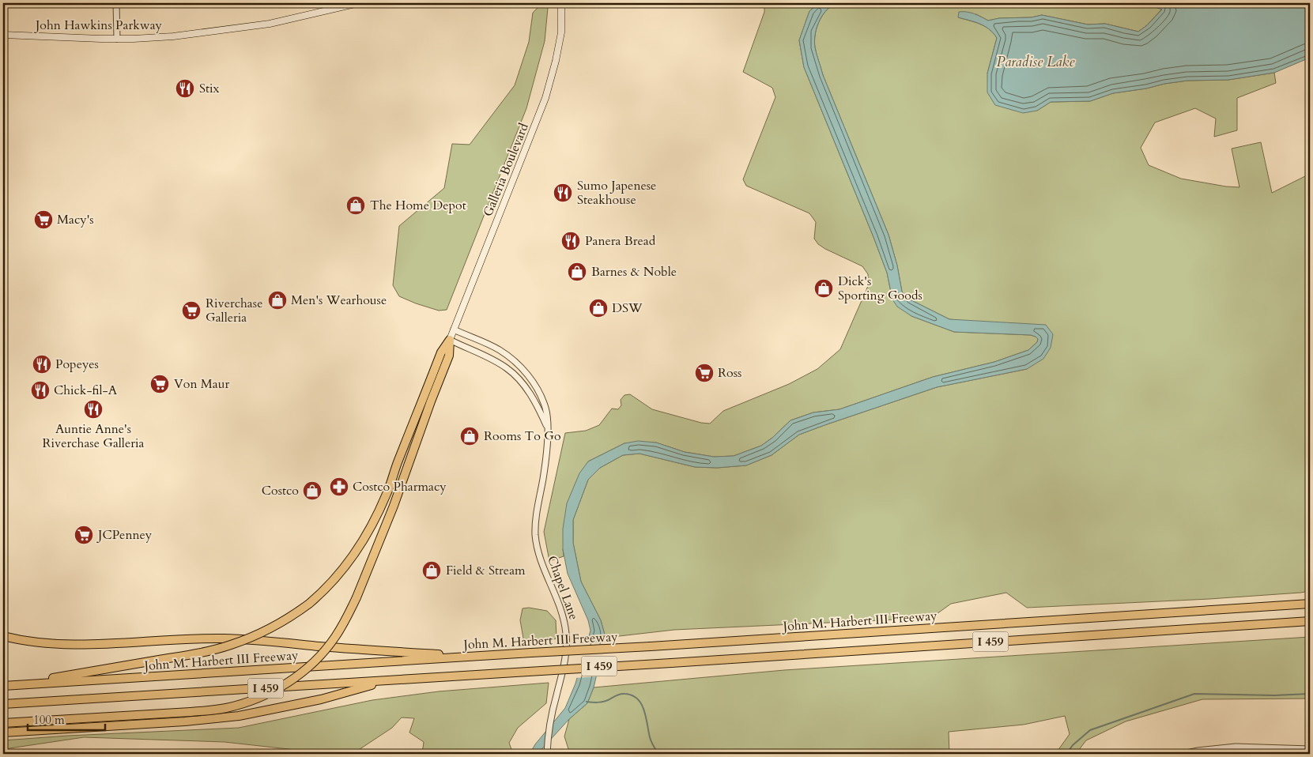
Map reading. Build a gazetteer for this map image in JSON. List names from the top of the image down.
{
  "streets": {
    "highway": ["John M. Harbert III Freeway", "I 459"],
    "main road": ["John Hawkins Parkway", "Galleria Boulevard"],
    "street": ["Chapel Lane"]
  },
  "crossings": [
    ["Galleria Boulevard", "Chapel Lane"]
  ],
  "water": ["Paradise Lake"],
  "places": {
    "restaurant": [
      "Stix",
      "Sumo Japenese Steakhouse",
      "Panera Bread",
      "Popeyes",
      "Chick-fil-A",
      "Auntie Anne's Riverchase Galleria"
    ],
    "shop": [
      "The Home Depot",
      "Barnes & Noble",
      "Dick's Sporting Goods",
      "Men's Wearhouse",
      "DSW",
      "Rooms To Go",
      "Costco",
      "Field & Stream"
    ],
    "supermarket": [
      "Macy's",
      "Riverchase Galleria",
      "Ross",
      "Von Maur",
      "JCPenney"
    ],
    "pharmacy": ["Costco Pharmacy"]
  },
  "scale_bar": "100 m"
}
